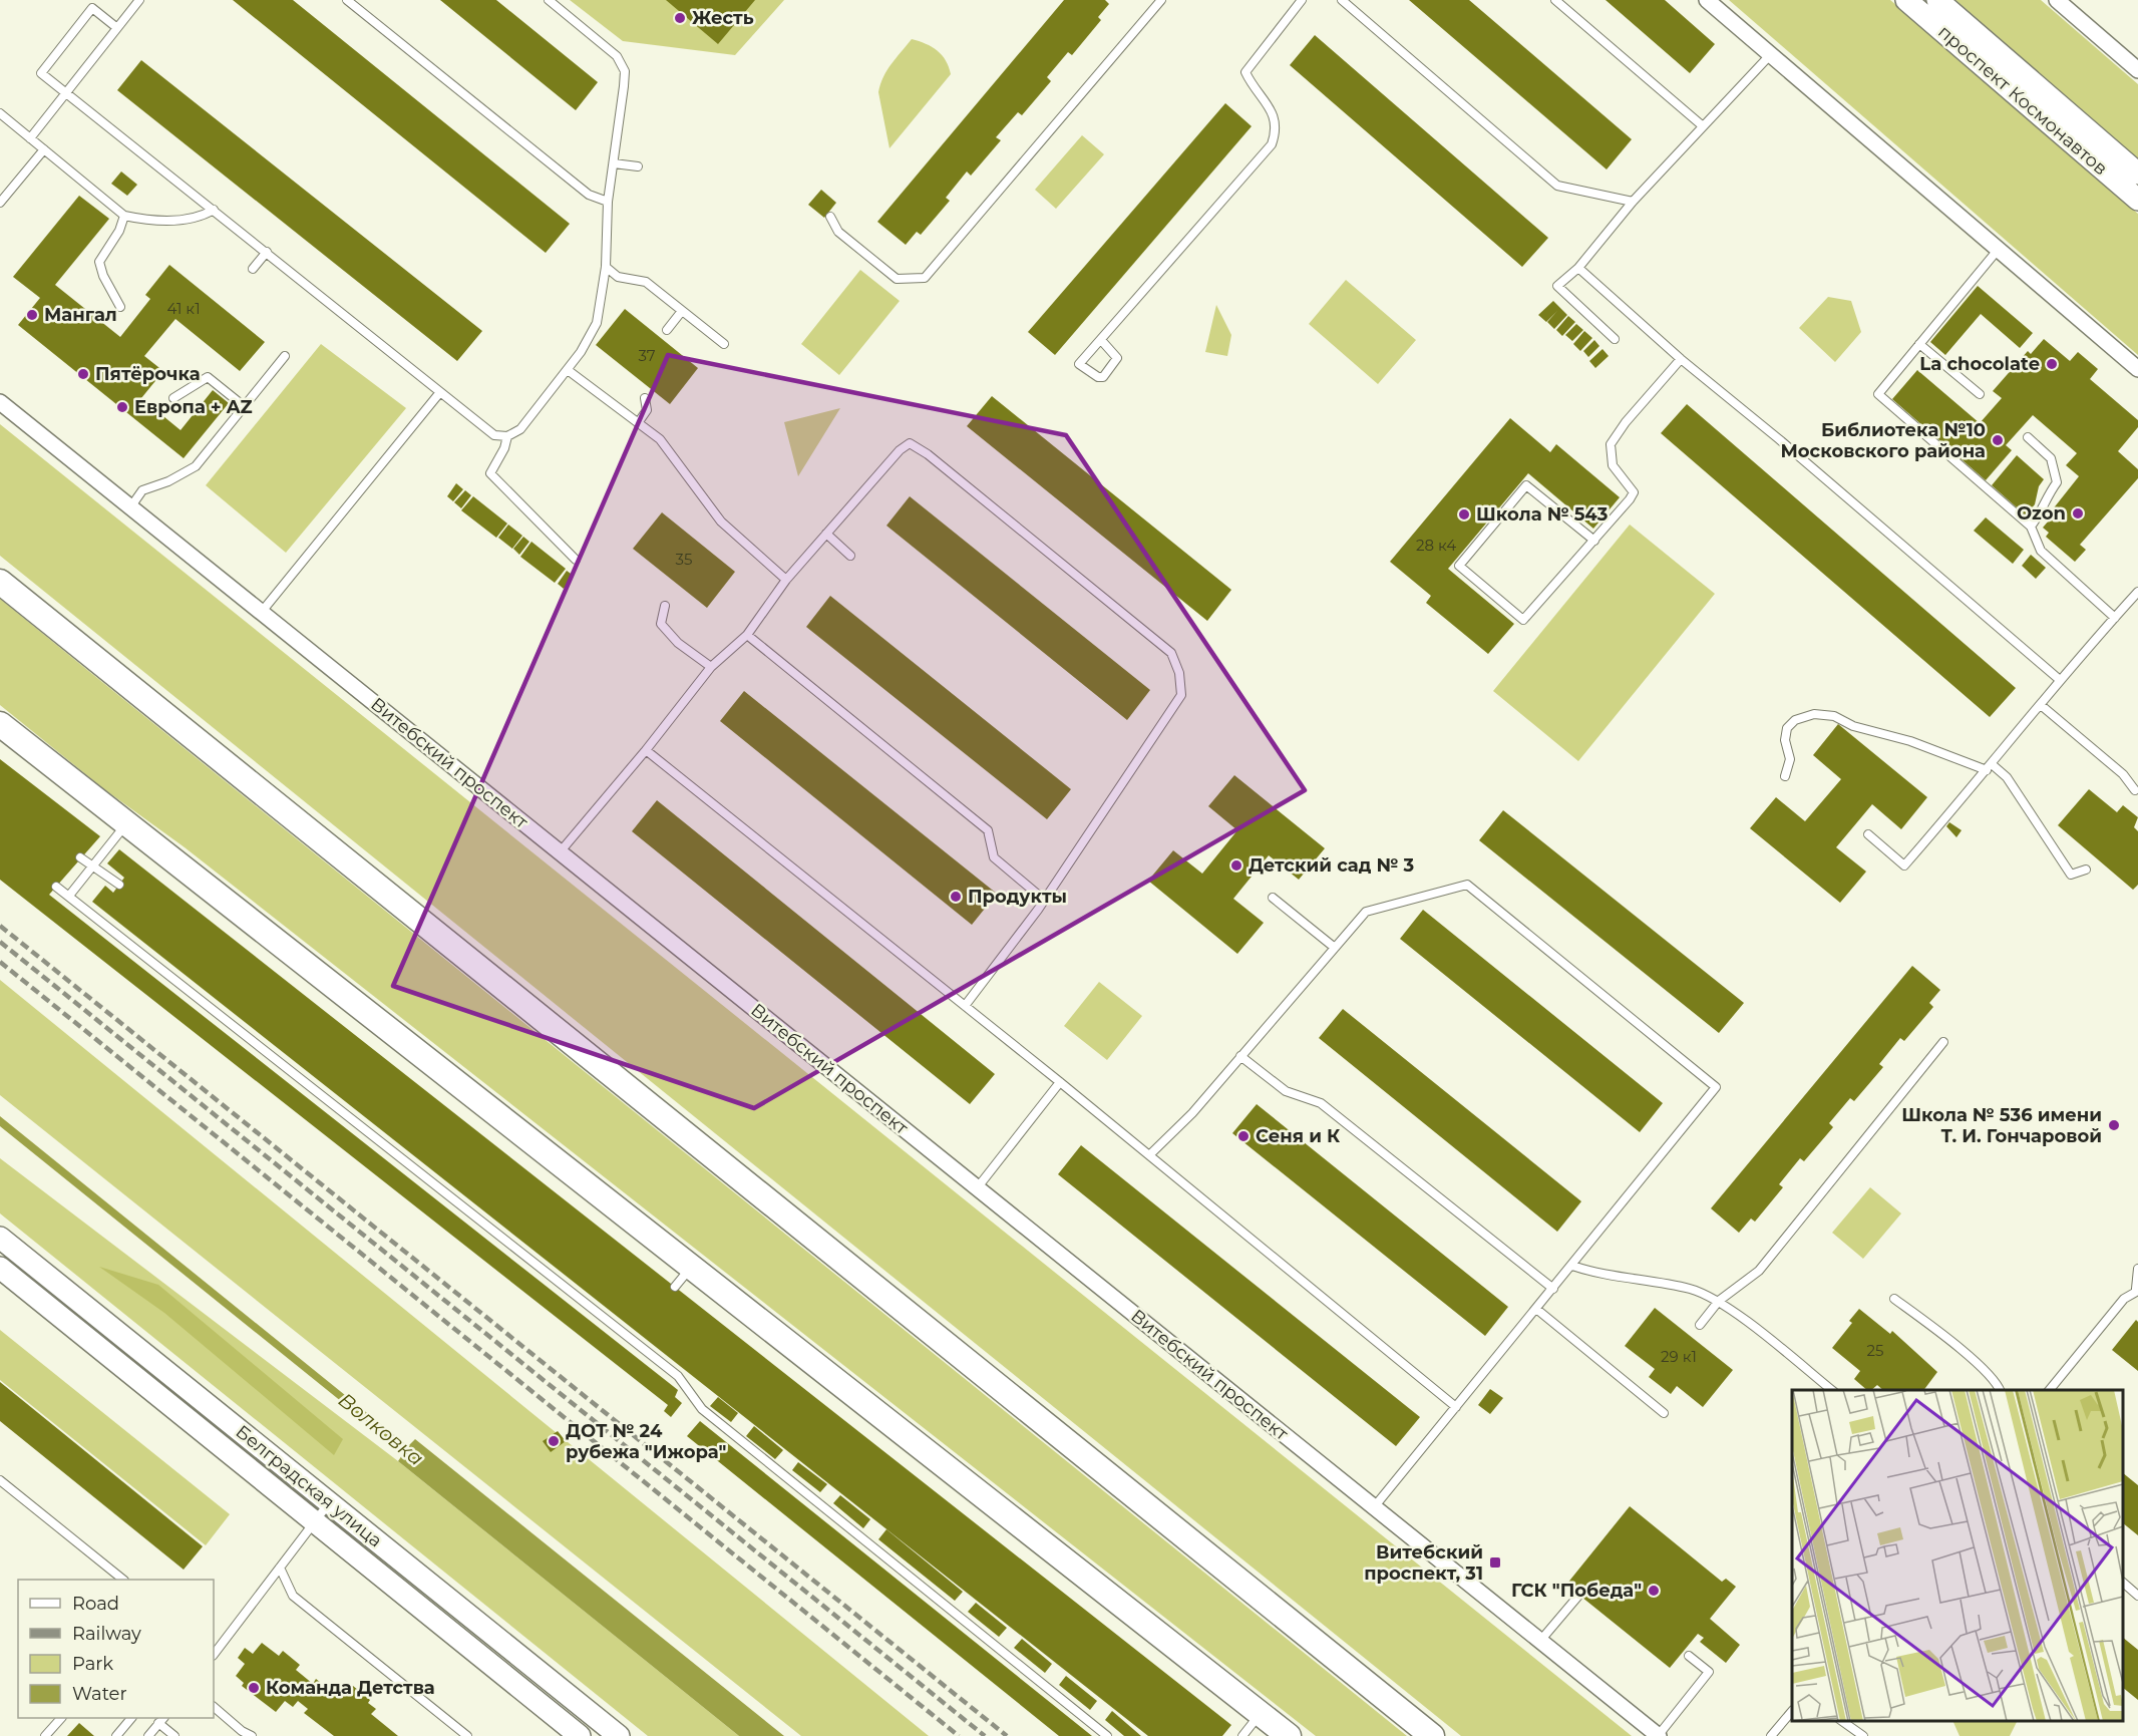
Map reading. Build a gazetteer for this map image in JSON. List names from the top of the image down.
{
  "streets": {
    "street": ["проспект Космонавтов", "Витебский проспект", "Белградская улица"]
  },
  "water": ["Волковка"],
  "places": {
    "other": [
      "Жесть",
      "Мангал",
      "La chocolate",
      "Пятёрочка",
      "Европа + AZ",
      "Библиотека №10 Московского района",
      "Ozon",
      "Школа № 543",
      "Детский сад № 3",
      "Продукты",
      "Школа № 536 имени Т. И. Гончаровой",
      "Сеня и К",
      "ДОТ № 24 рубежа \"Ижора\"",
      "ГСК \"Победа\"",
      "Команда Детства"
    ],
    "transit": ["Витебский проспект, 31"]
  },
  "house_numbers": [
    "41 к1",
    "37",
    "28 к4",
    "35",
    "25",
    "29 к1"
  ],
  "legend": [
    "Road",
    "Railway",
    "Park",
    "Water"
  ]
}
